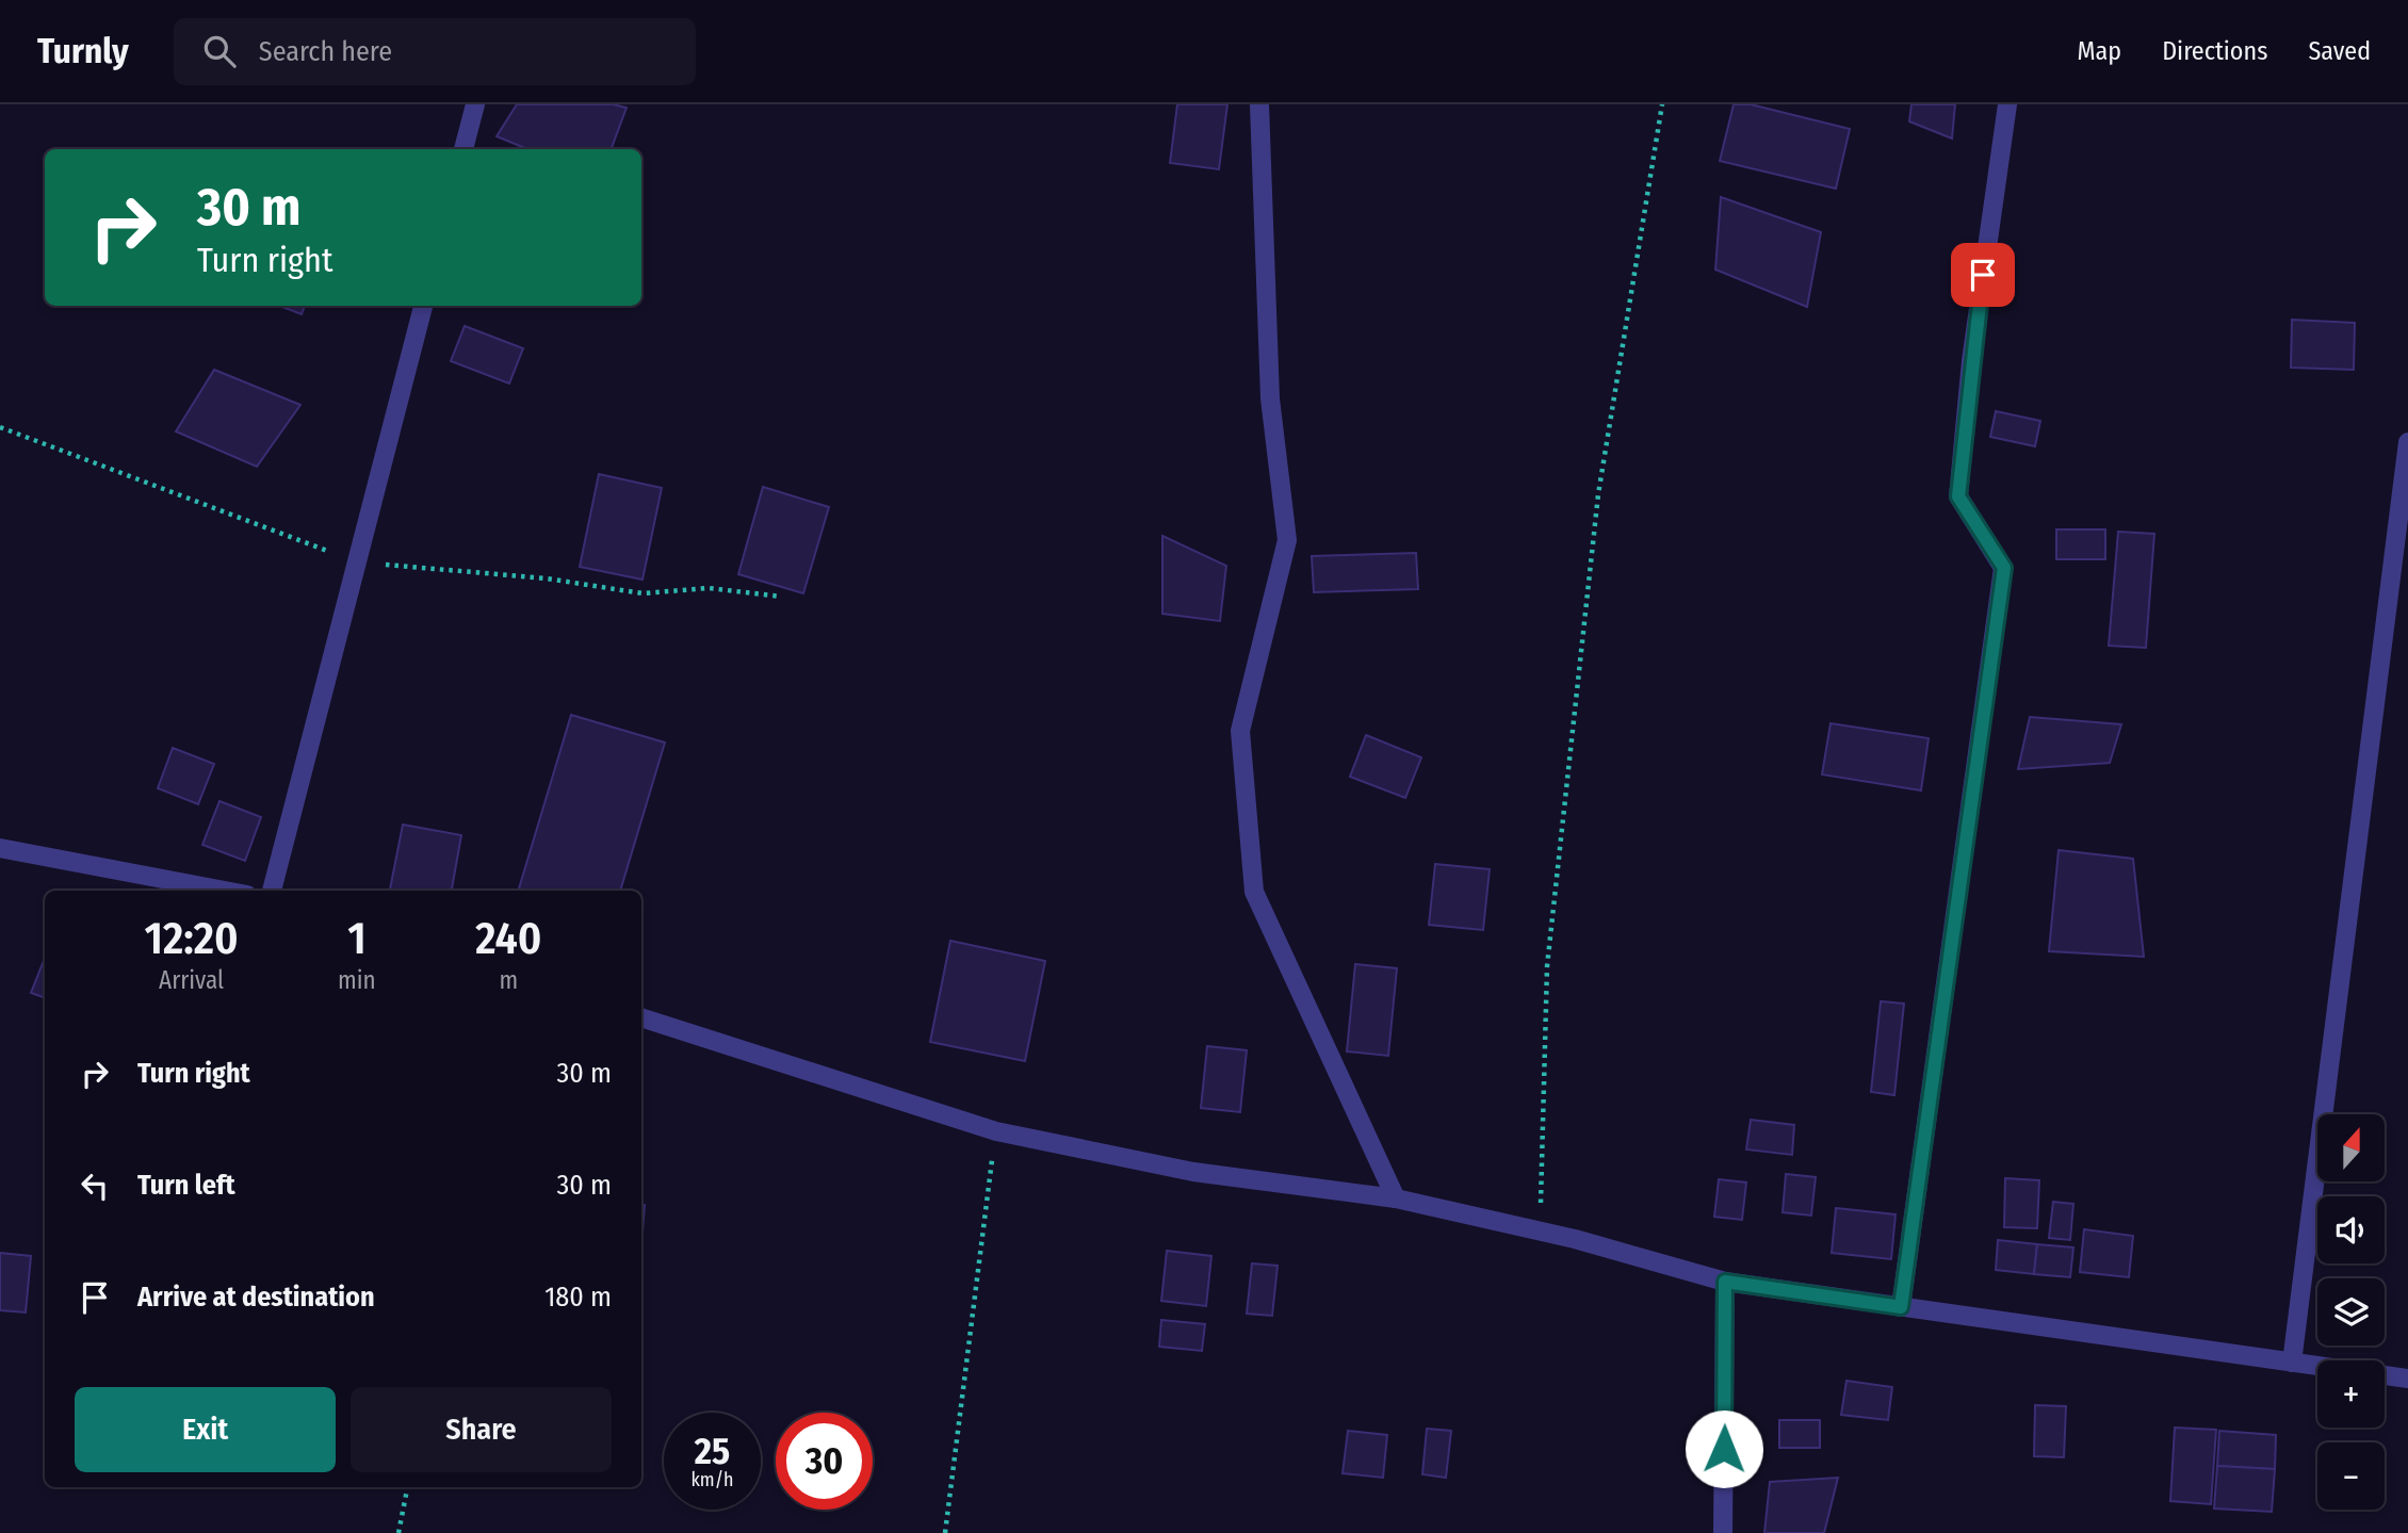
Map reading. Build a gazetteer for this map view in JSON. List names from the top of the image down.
{
  "north": "top",
  "page": {
    "header": "Turnly",
    "search": "Search here",
    "nav": ["Map", "Directions", "Saved"],
    "turn": ["30 m", "Turn right"],
    "eta": [
      "12:20",
      "Arrival",
      "1",
      "min",
      "240",
      "m"
    ],
    "list": [
      {
        "name": "Turn right",
        "value": "30 m"
      },
      {
        "name": "Turn left",
        "value": "30 m"
      },
      {
        "name": "Arrive at destination",
        "value": "180 m"
      }
    ],
    "map_buttons": ["+", "−"],
    "buttons": ["Exit", "Share"],
    "speed": "25 km/h",
    "limit": "30"
  }
}
